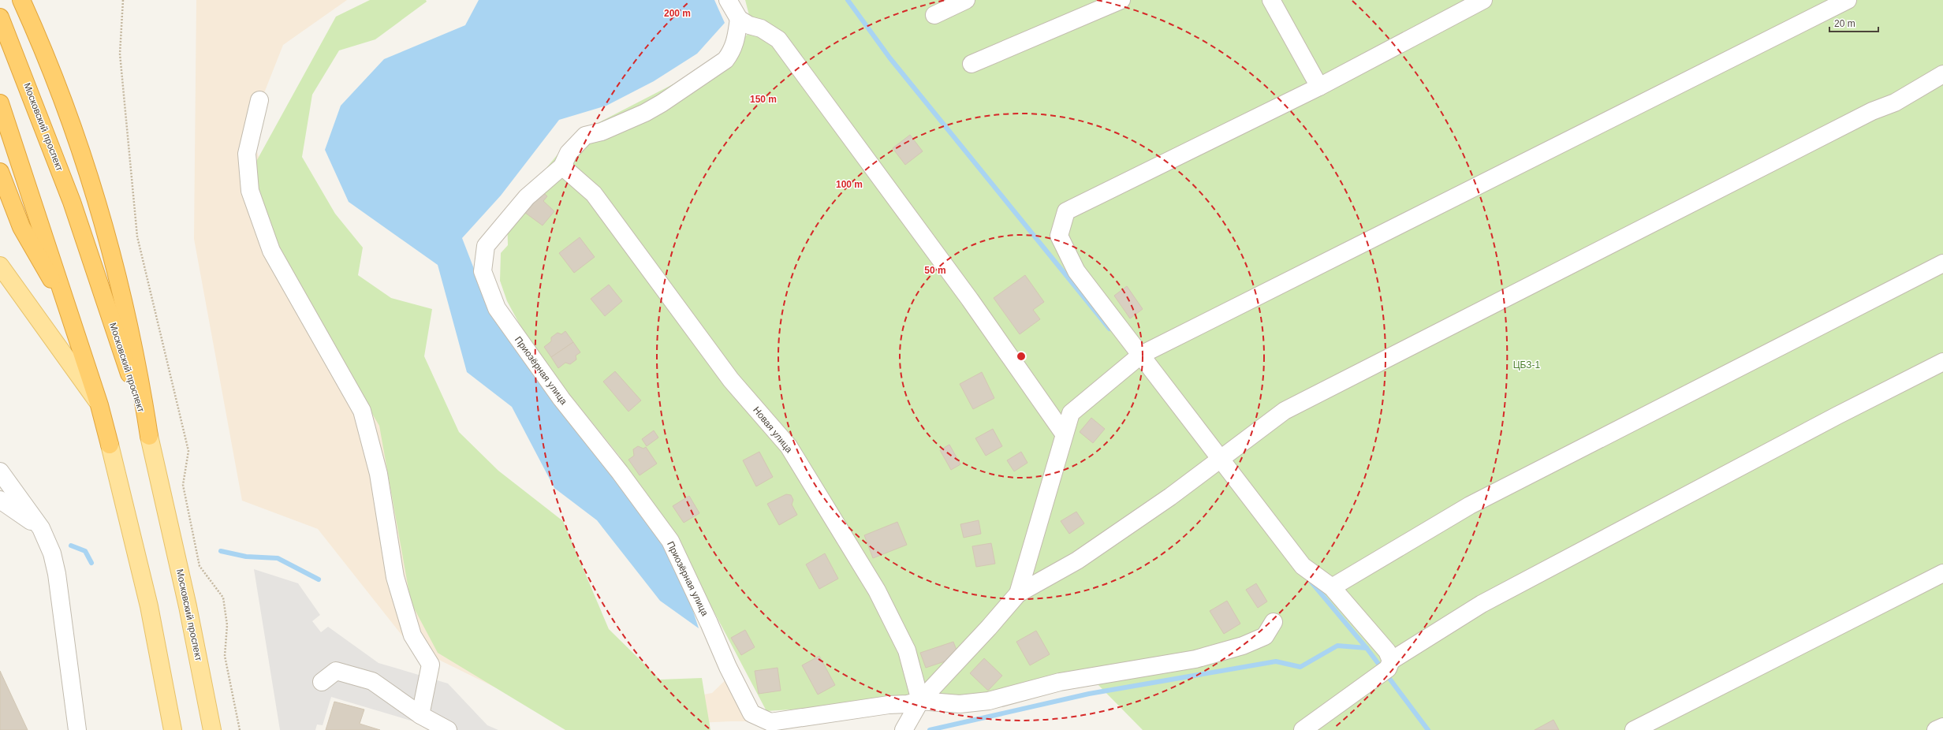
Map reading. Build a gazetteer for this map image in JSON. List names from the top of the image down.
{
  "streets": {
    "highway": ["Московский проспект"],
    "street": ["Приозёрная улица", "Новая улица"]
  },
  "crossings": [
    ["Приозёрная улица", "Новая улица"]
  ],
  "parks": ["ЦБЗ-1"],
  "scale_bar": "20 m",
  "rings": [
    "200 m",
    "150 m",
    "100 m",
    "50 m"
  ]
}
